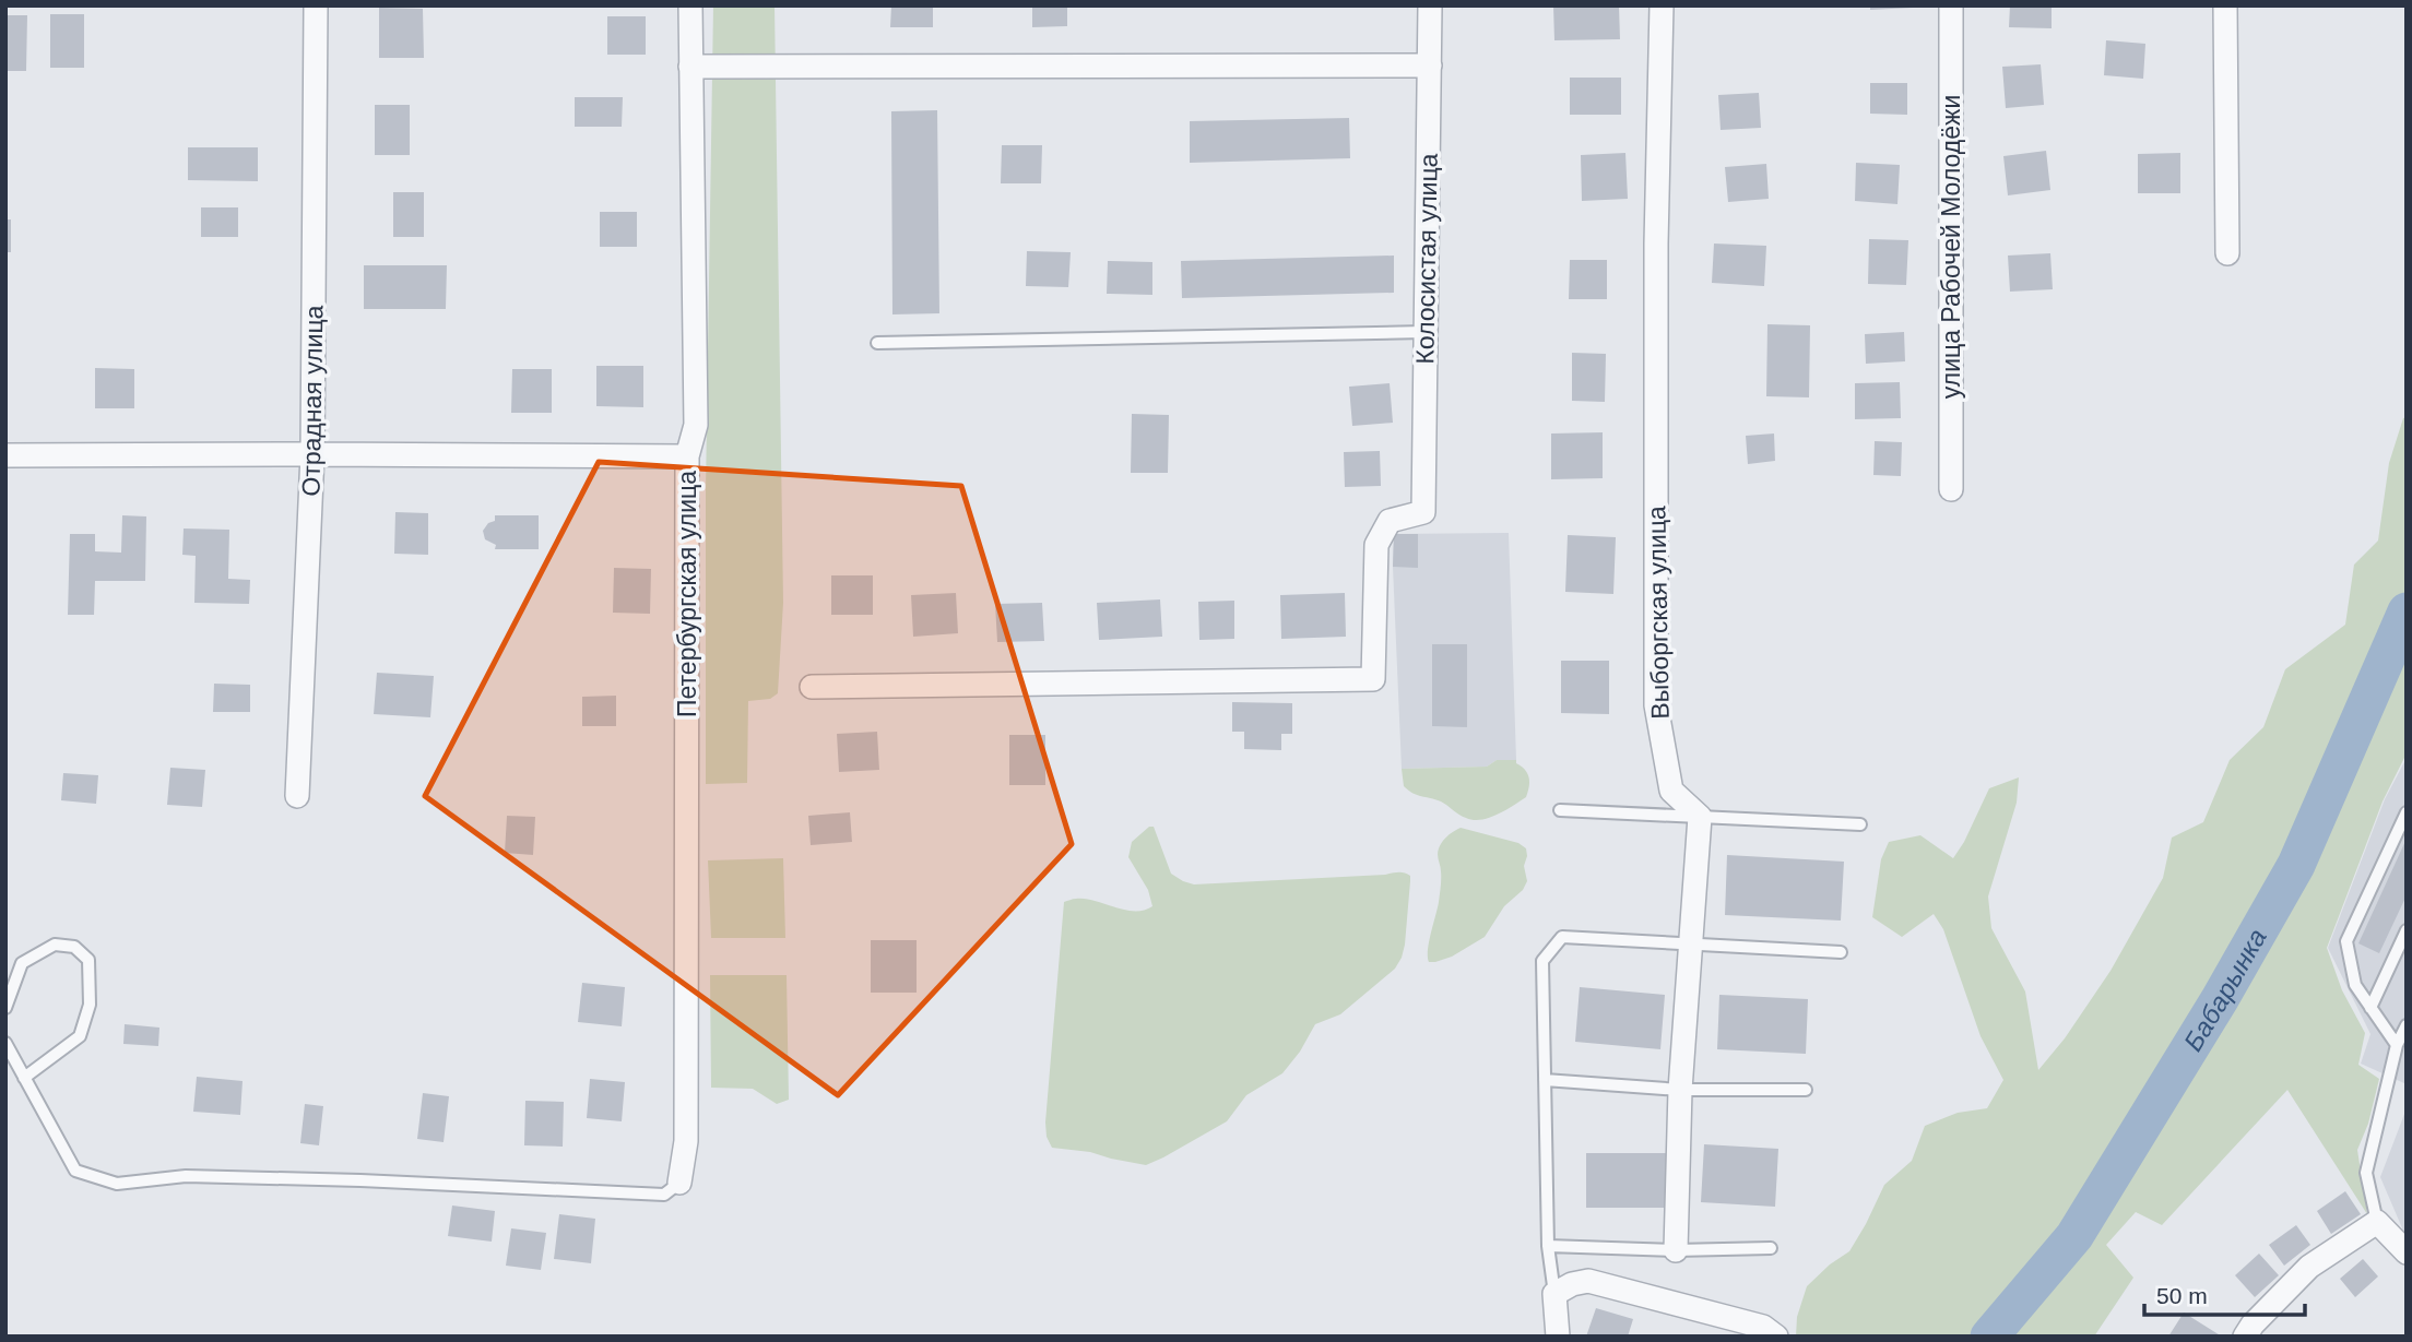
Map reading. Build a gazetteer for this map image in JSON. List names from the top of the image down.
{
  "streets": {
    "street": [
      "улица Рабочей Молодёжи",
      "Колосистая улица",
      "Отрадная улица",
      "Петербургская улица",
      "Выборгская улица"
    ]
  },
  "water": ["Бабарынка"],
  "scale_bar": "50 m"
}
